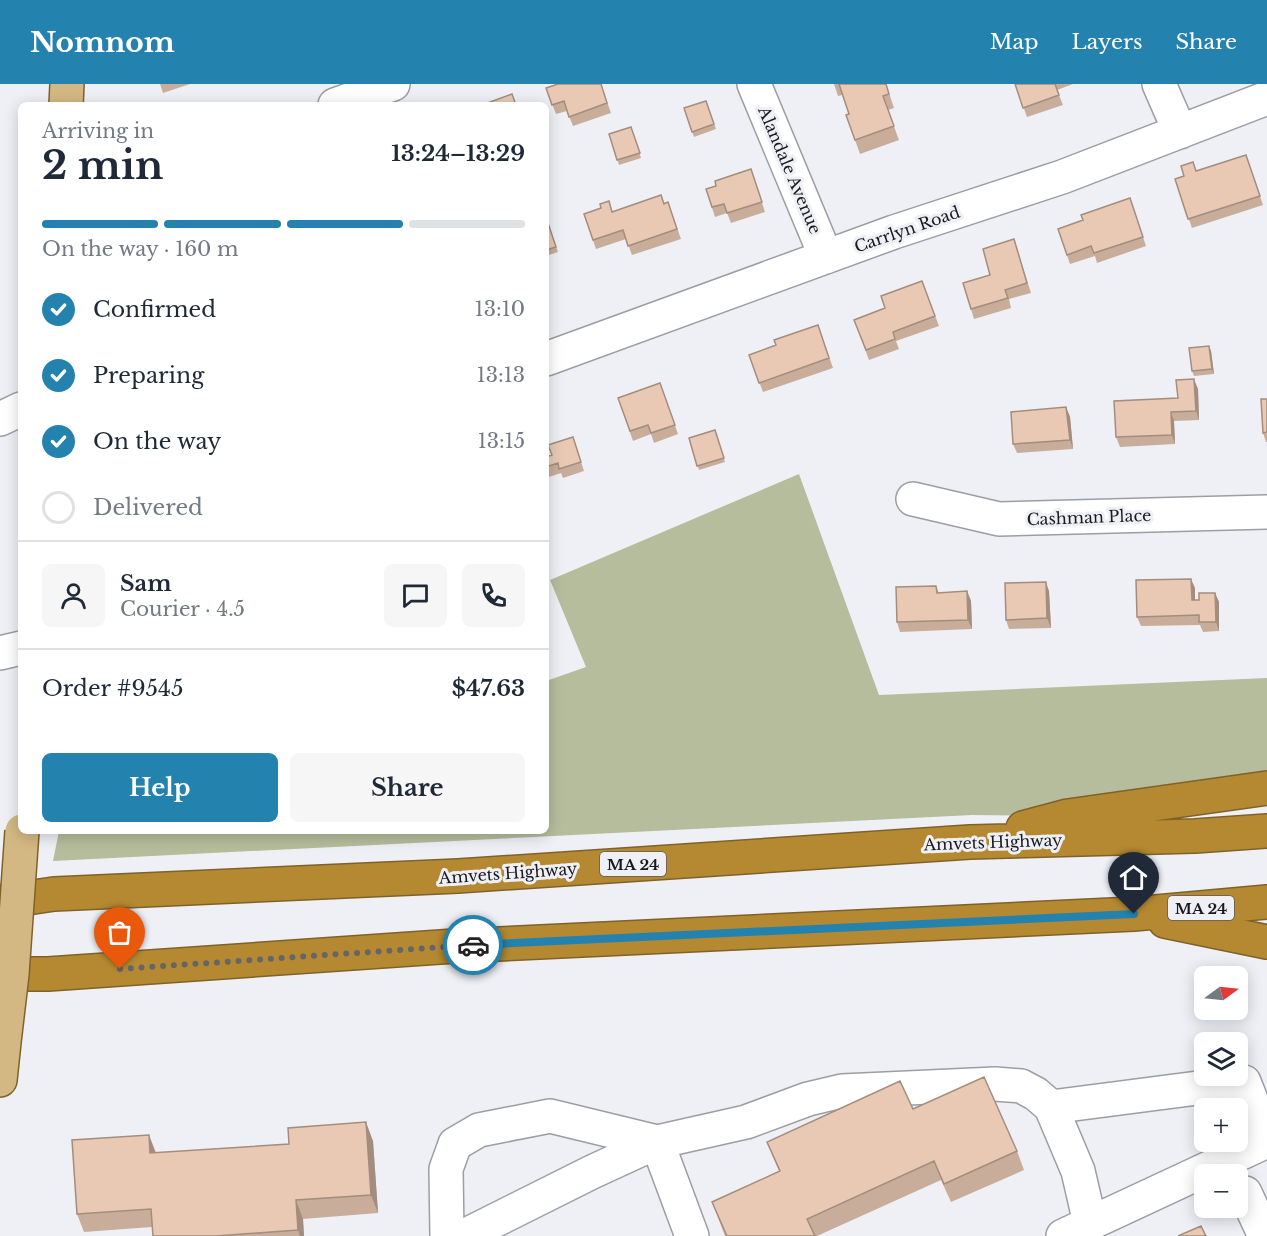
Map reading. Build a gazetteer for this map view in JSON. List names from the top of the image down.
{
  "streets": {
    "highway": ["Amvets Highway", "MA 24"],
    "street": ["Alandale Avenue", "Carrlyn Road", "Cashman Place"]
  },
  "crossings": [
    ["Alandale Avenue", "Carrlyn Road"]
  ],
  "north": "right",
  "page": {
    "header": "Nomnom",
    "nav": ["Map", "Layers", "Share"],
    "heading": ["2 min", "Arriving in", "13:24–13:29"],
    "panel": [
      "Sam",
      "Courier · 4.5",
      "Order #9545",
      "$47.63"
    ],
    "bar": "On the way · 160 m",
    "list": [
      ["Confirmed", "13:10"],
      ["Preparing", "13:13"],
      ["On the way", "13:15"],
      "Delivered"
    ],
    "buttons": ["Help", "Share"],
    "map_buttons": ["+", "−"]
  }
}
